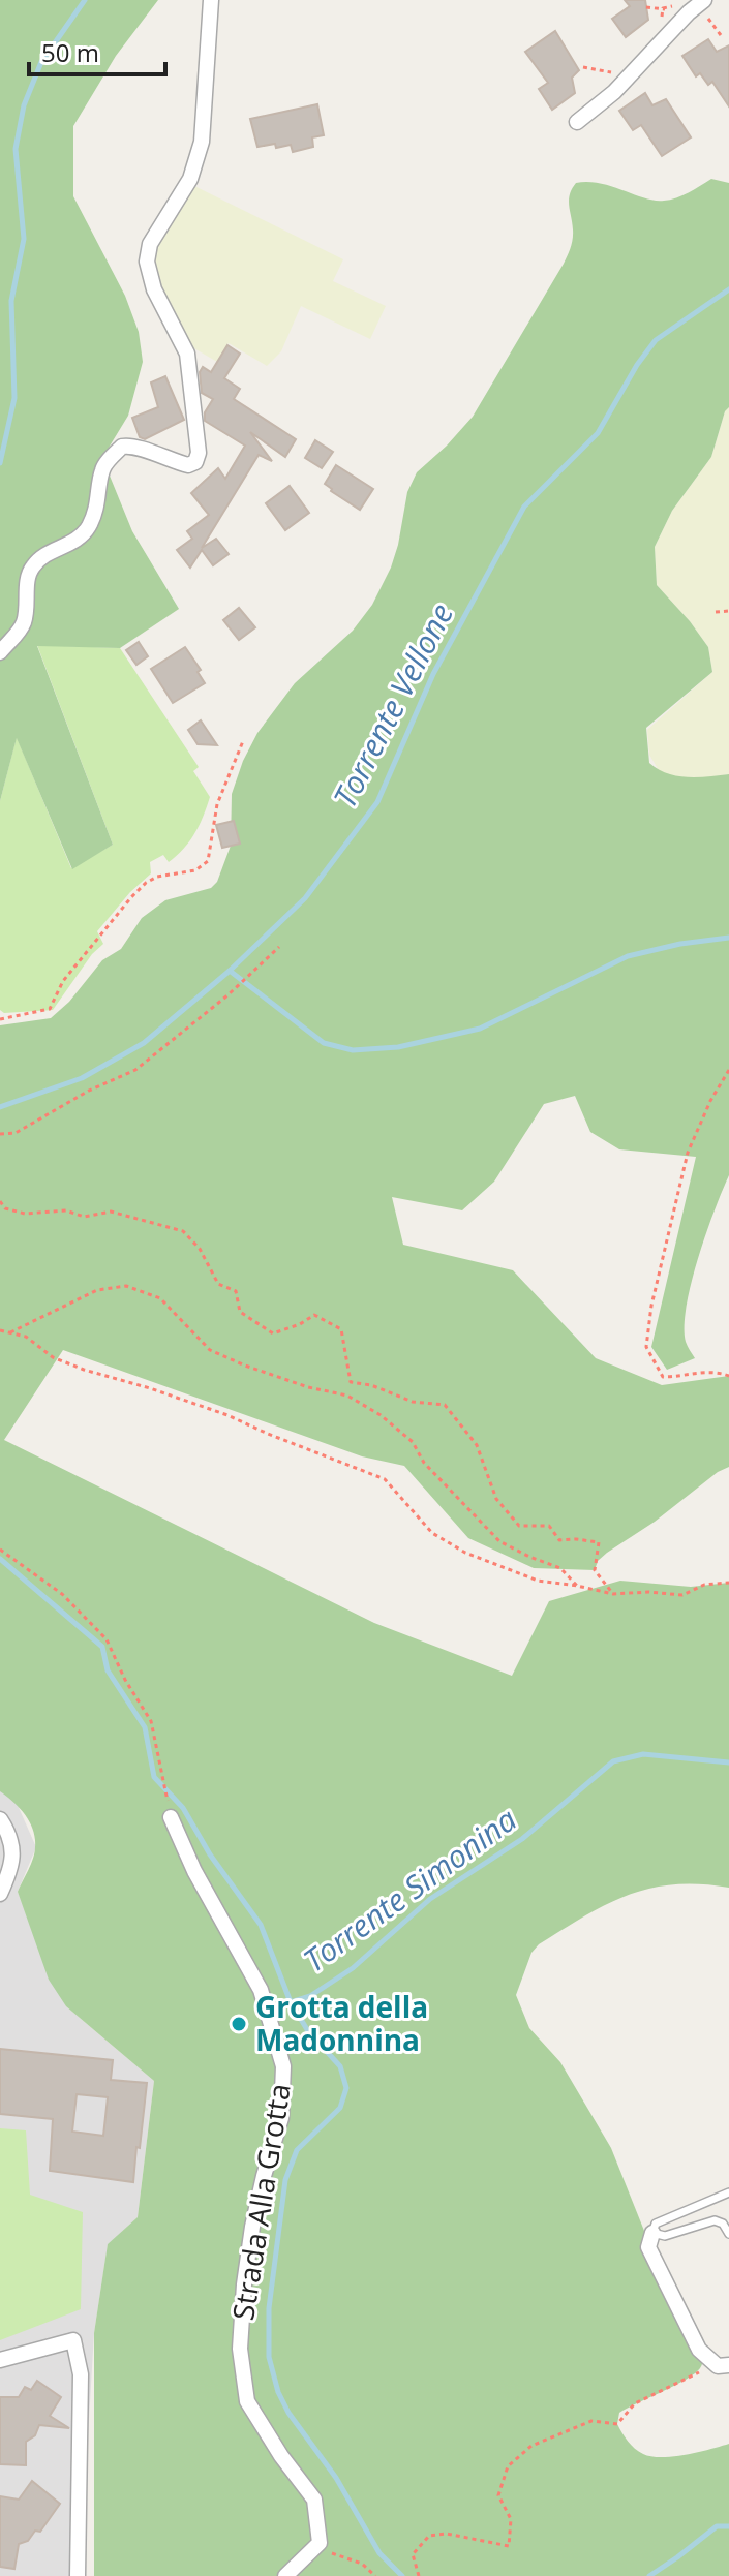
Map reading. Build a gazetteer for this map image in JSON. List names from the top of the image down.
{
  "streets": {
    "street": ["Strada Alla Grotta"]
  },
  "water": ["Torrente Vellone", "Torrente Simonina"],
  "places": ["Grotta della Madonnina"],
  "scale_bar": "50 m"
}
